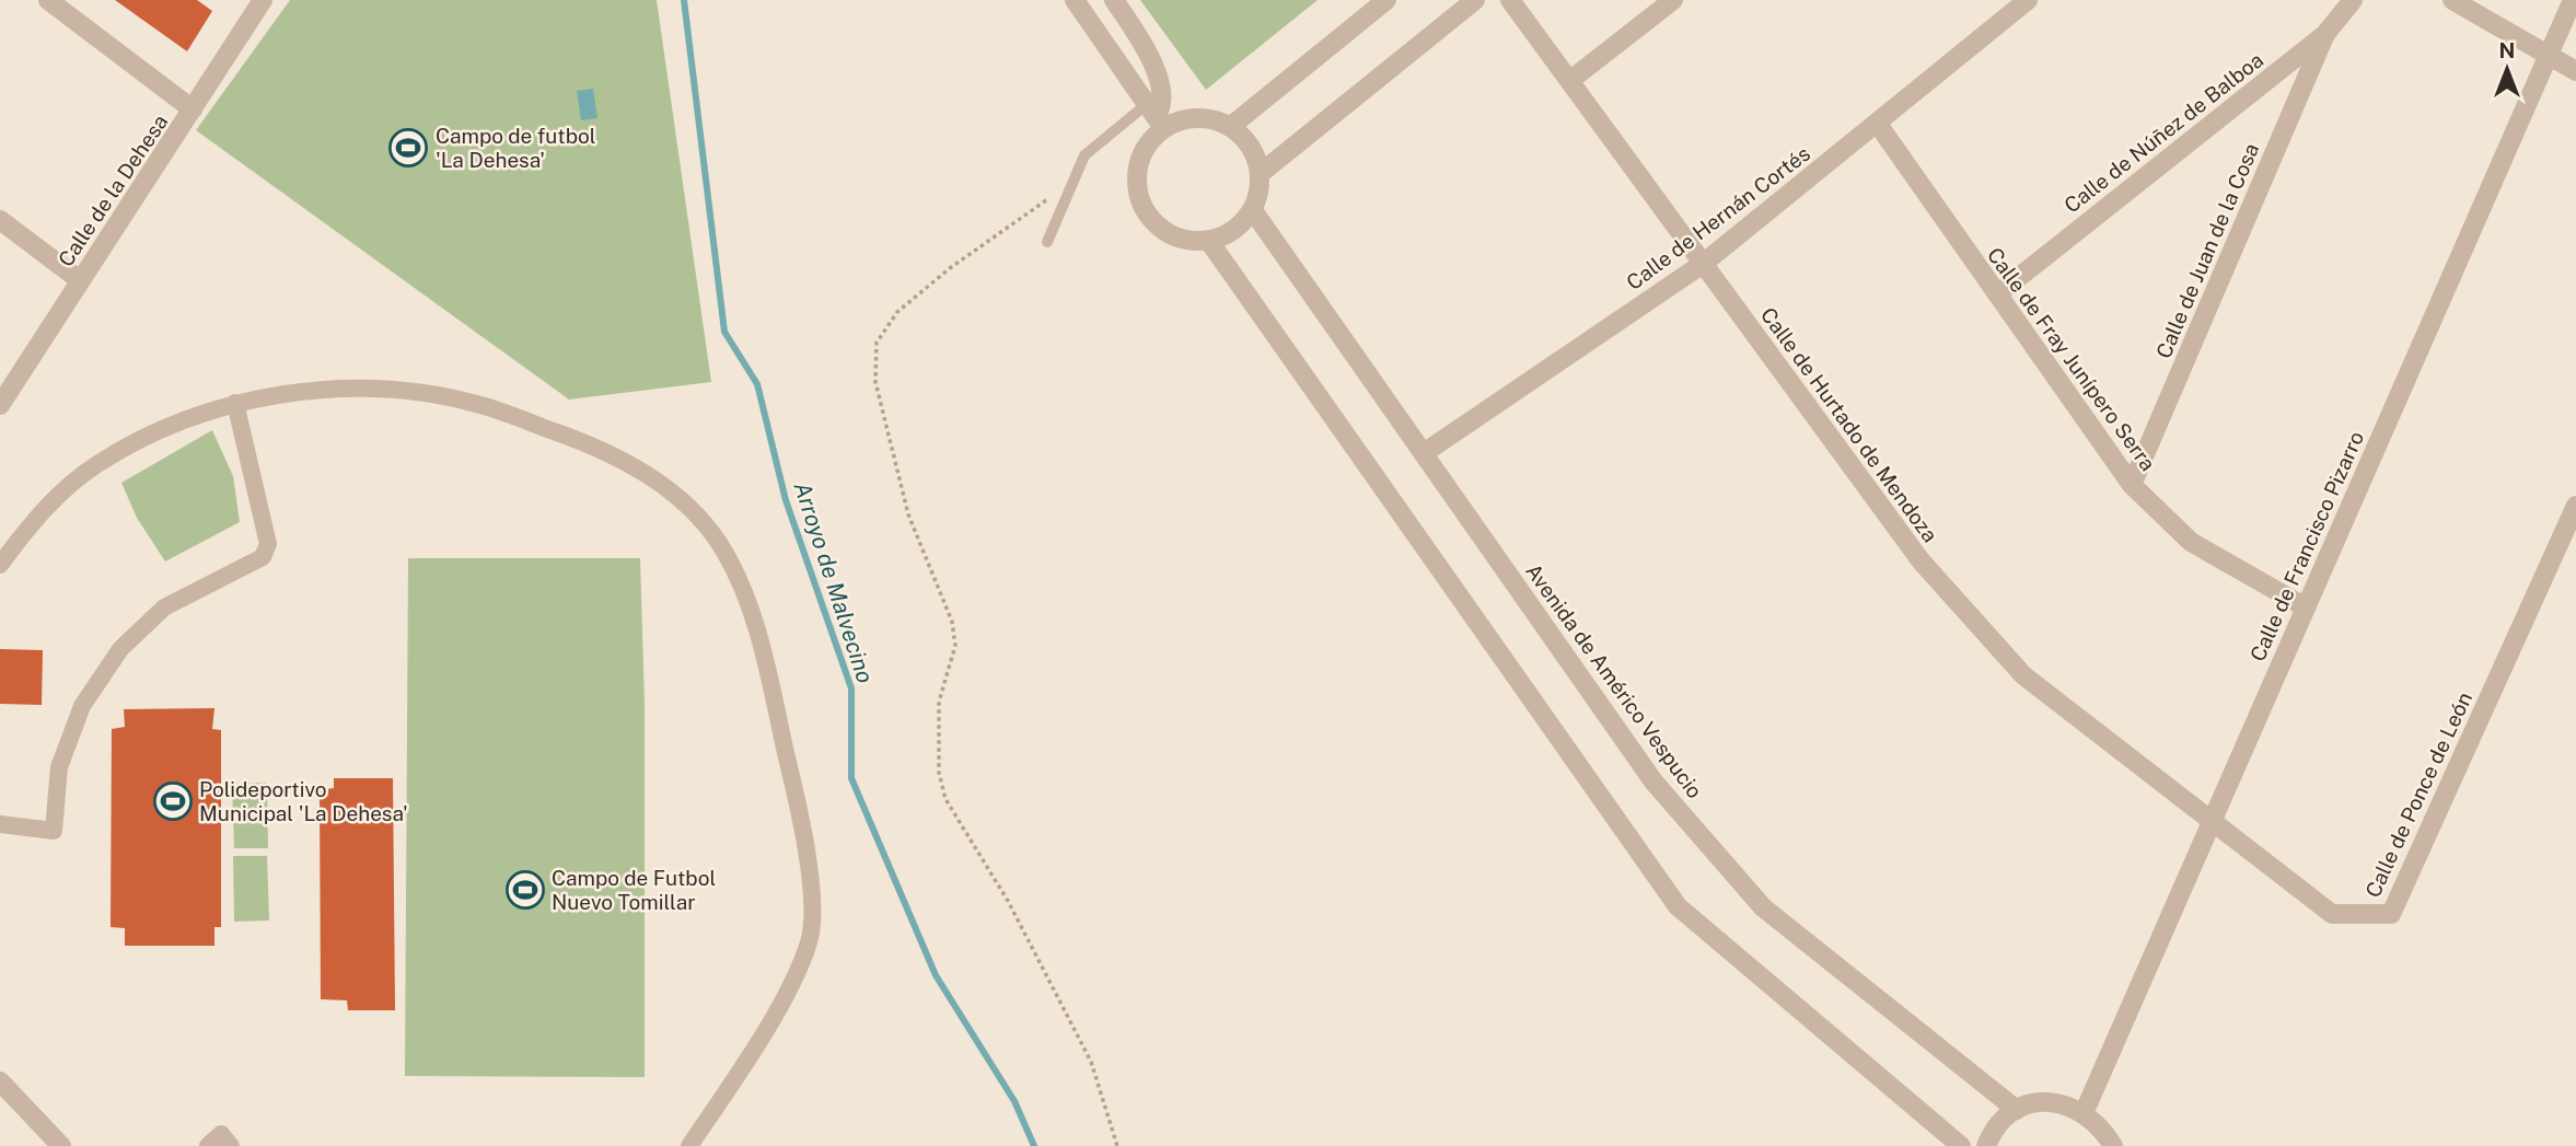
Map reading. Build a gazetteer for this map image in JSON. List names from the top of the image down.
{
  "streets": {
    "street": [
      "Calle de Núñez de Balboa",
      "Calle de la Dehesa",
      "Calle de Hernán Cortés",
      "Calle de Juan de la Cosa",
      "Calle de Fray Junípero Serra",
      "Calle de Hurtado de Mendoza",
      "Calle de Francisco Pizarro",
      "Avenida de Américo Vespucio",
      "Calle de Ponce de León"
    ]
  },
  "crossings": [
    ["Calle de Núñez de Balboa", "Calle de Juan de la Cosa"],
    ["Calle de Núñez de Balboa", "Calle de Fray Junípero Serra"],
    ["Calle de Hernán Cortés", "Calle de Fray Junípero Serra"],
    ["Calle de Hernán Cortés", "Calle de Hurtado de Mendoza"],
    ["Calle de Hernán Cortés", "Avenida de Américo Vespucio"],
    ["Calle de Juan de la Cosa", "Calle de Fray Junípero Serra"],
    ["Calle de Fray Junípero Serra", "Calle de Francisco Pizarro"],
    ["Calle de Hurtado de Mendoza", "Calle de Francisco Pizarro"],
    ["Calle de Hurtado de Mendoza", "Calle de Ponce de León"],
    ["Calle de Francisco Pizarro", "Calle de Ponce de León"]
  ],
  "water": ["Arroyo de Malvecino"],
  "places": {
    "sports": ["Campo de futbol 'La Dehesa'", "Polideportivo Municipal 'La Dehesa'", "Campo de Futbol Nuevo Tomillar"]
  },
  "north": "top"
}
